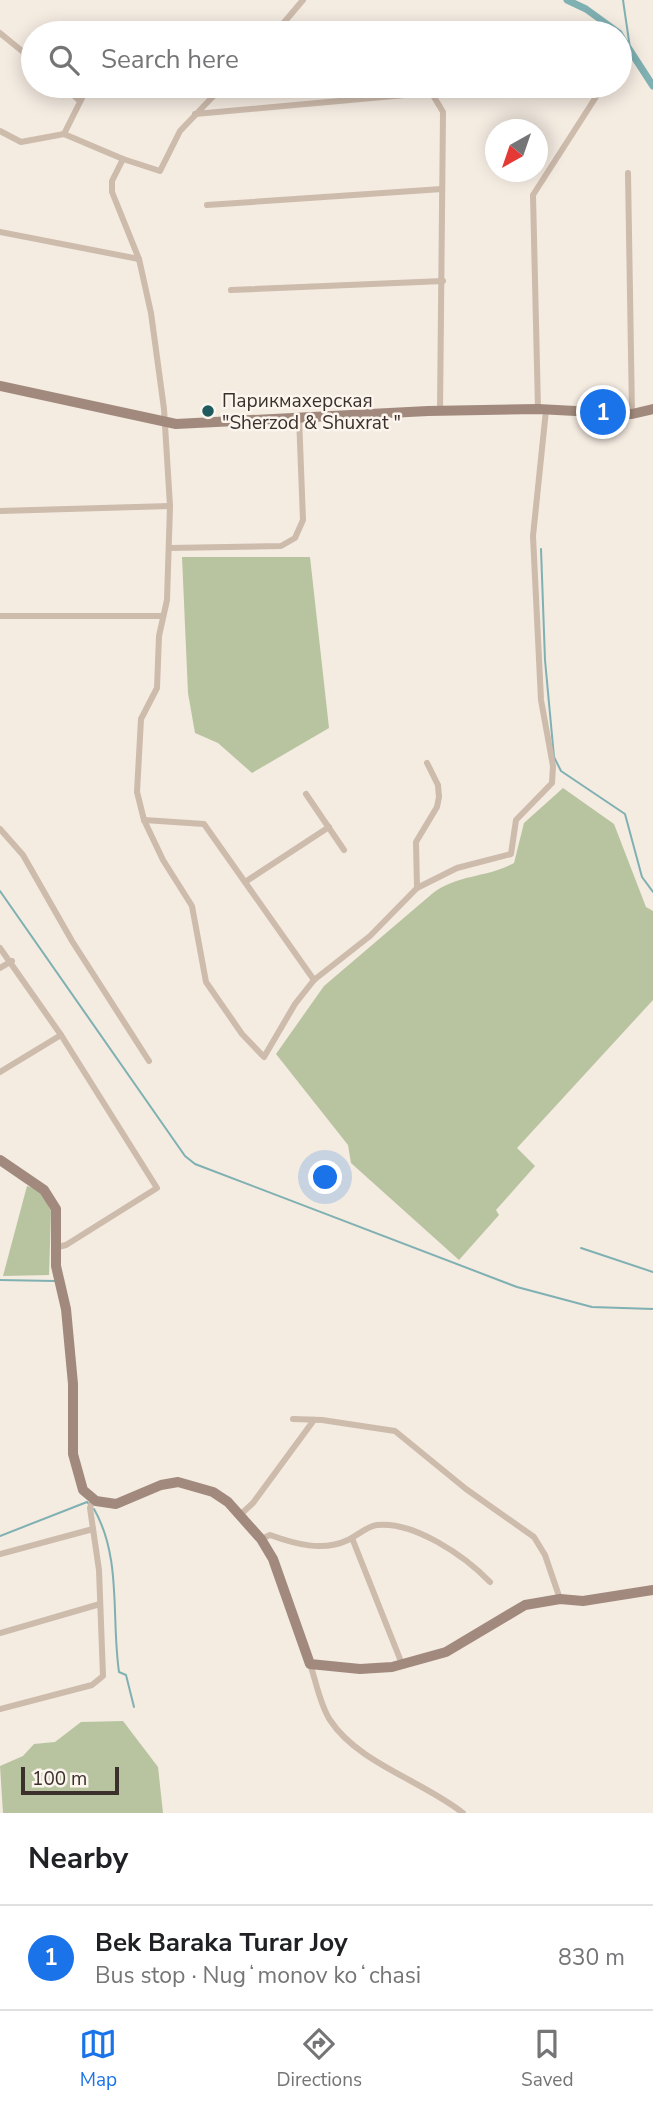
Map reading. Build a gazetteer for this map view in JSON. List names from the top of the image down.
{
  "places": ["Парикмахерская \"Sherzod & Shuxrat \""],
  "scale_bar": "100 m",
  "north": "bottom left",
  "page": {
    "search": "Search here",
    "pins": "1",
    "scale": "100 m",
    "heading": "Nearby",
    "list": [
      {
        "mark": "1",
        "name": "Bek Baraka Turar Joy",
        "note": "Bus stop · Nugʻmonov koʻchasi",
        "value": "830 m"
      }
    ],
    "nav": ["Map", "Directions", "Saved"]
  }
}
